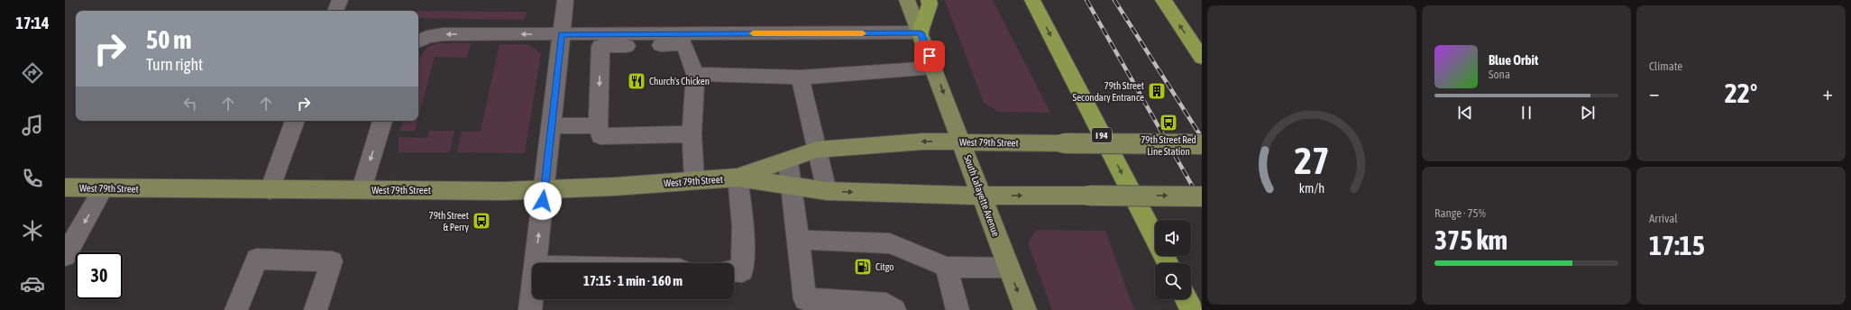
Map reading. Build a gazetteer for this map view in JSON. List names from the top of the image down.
{
  "streets": {
    "highway": ["I 94"],
    "main road": ["West 79th Street", "South Lafayette Avenue"]
  },
  "crossings": [
    ["West 79th Street", "South Lafayette Avenue"]
  ],
  "one_way": ["South Lafayette Avenue"],
  "places": {
    "restaurant": ["Church's Chicken"],
    "building": ["79th Street Secondary Entrance"],
    "bus stop": ["79th Street Red Line Station", "79th Street & Perry"],
    "fuel station": ["Citgo"]
  },
  "page": {
    "tabs": "17:14",
    "tile": [
      "Climate",
      ["Range · 75%", "375 km"],
      ["Arrival", "17:15"]
    ],
    "turn": ["50 m", "Turn right"],
    "song": ["Blue Orbit", "Sona"],
    "heat": ["−", "22°", "+"],
    "limit": "30",
    "trip": "17:15 · 1 min · 160 m",
    "gauge": ["27", "km/h"]
  }
}
